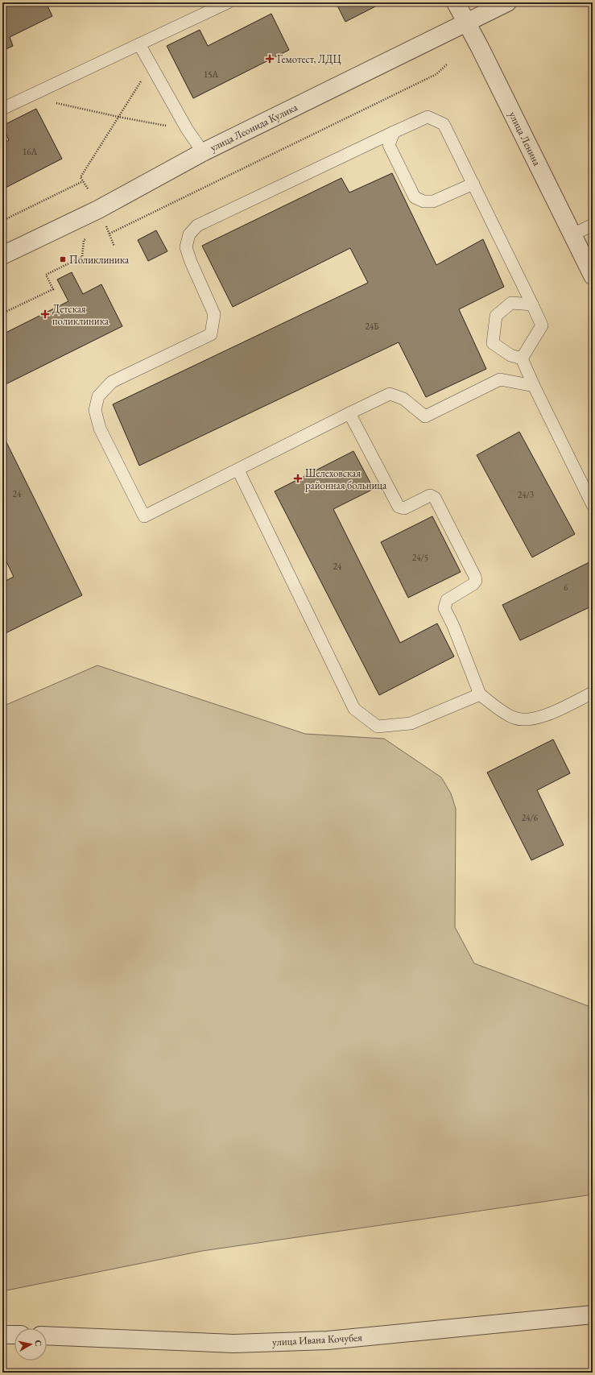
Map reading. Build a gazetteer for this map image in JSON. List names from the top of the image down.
{
  "streets": {
    "street": ["улица Леонида Кулика", "улица Ленина", "улица Ивана Кочубея"]
  },
  "crossings": [
    ["улица Леонида Кулика", "улица Ленина"]
  ],
  "places": {
    "health": ["Гемотест, ЛДЦ", "Детская поликлиника", "Шелеховская районная больница"],
    "transit": ["Поликлиника"]
  },
  "house_numbers": [
    "15А",
    "16А",
    "24Б",
    "24",
    "24/3",
    "24/5",
    "24",
    "6",
    "24/6"
  ],
  "north": "right"
}
